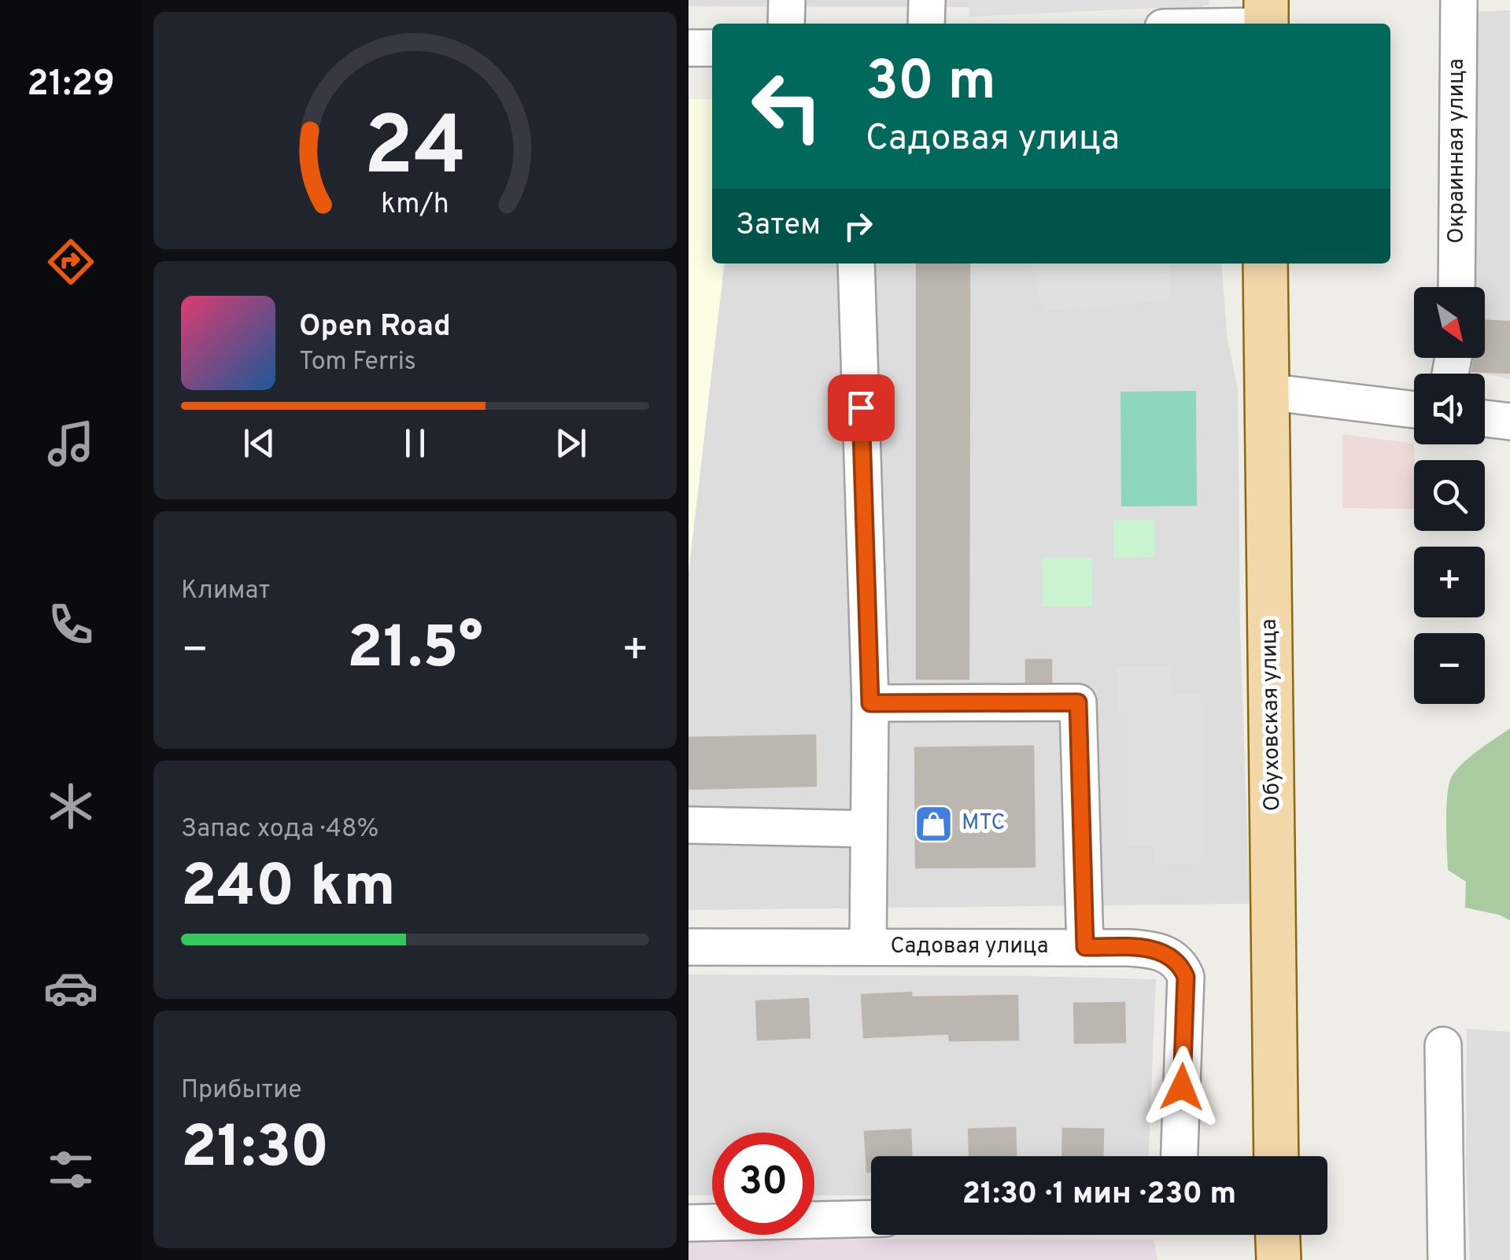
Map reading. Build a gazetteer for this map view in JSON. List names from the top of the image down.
{
  "streets": {
    "main road": ["Обуховская улица"],
    "street": ["Окраинная улица", "Садовая улица"]
  },
  "places": {
    "shop": ["МТС"]
  },
  "north": "bottom right",
  "page": {
    "tabs": "21:29",
    "turn": ["30 m", "Садовая улица"],
    "then": "Затем",
    "map_buttons": ["+", "−"],
    "song": ["Open Road", "Tom Ferris"],
    "tile": [
      "Климат",
      ["Запас хода · 48%", "240 km"],
      ["Прибытие", "21:30"]
    ],
    "heat": ["−", "21.5°", "+"],
    "limit": "30",
    "trip": "21:30 · 1 мин · 230 m",
    "gauge": ["24", "km/h"]
  }
}
